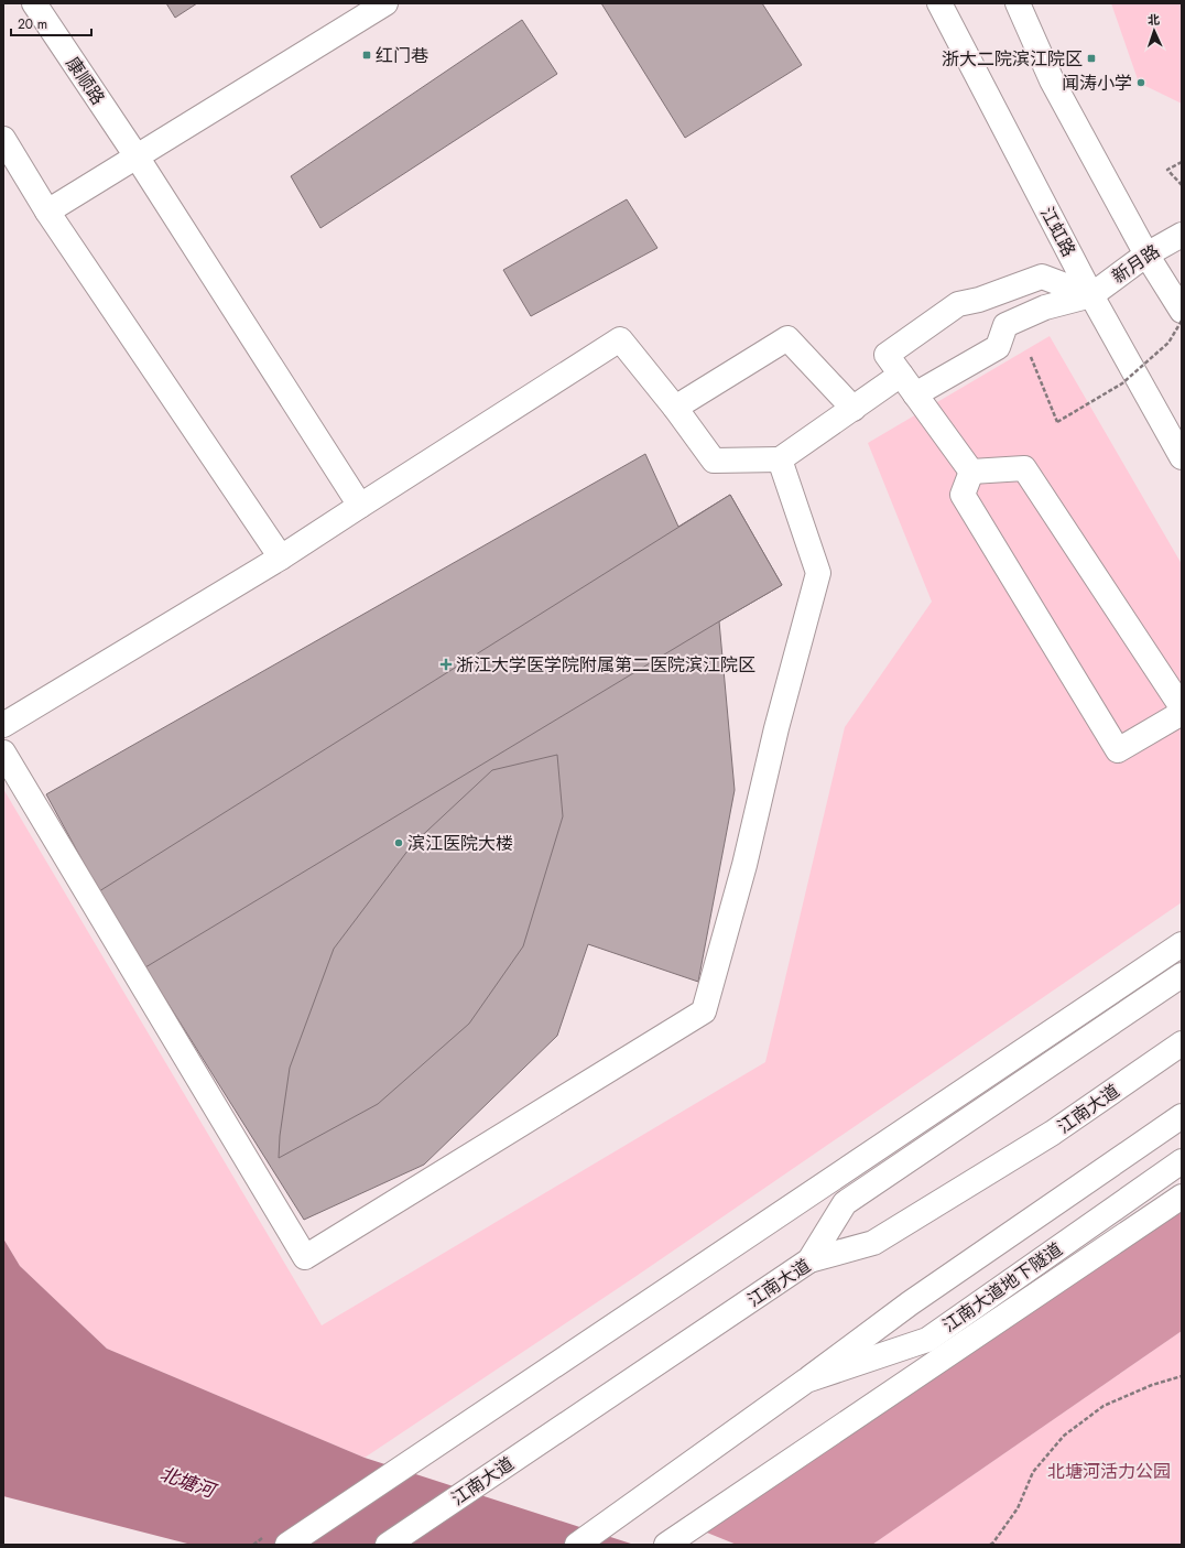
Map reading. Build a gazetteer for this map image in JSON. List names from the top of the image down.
{
  "streets": {
    "main road": [
      "康顺路",
      "江虹路",
      "新月路",
      "江南大道",
      "江南大道地下隧道"
    ]
  },
  "crossings": [
    ["江虹路", "新月路"]
  ],
  "water": ["北塘河"],
  "parks": ["北塘河活力公园"],
  "places": {
    "transit": ["红门巷", "浙大二院滨江院区"],
    "other": ["闻涛小学", "滨江医院大楼"],
    "health": ["浙江大学医学院附属第二医院滨江院区"]
  },
  "scale_bar": "20 m",
  "north": "top"
}
